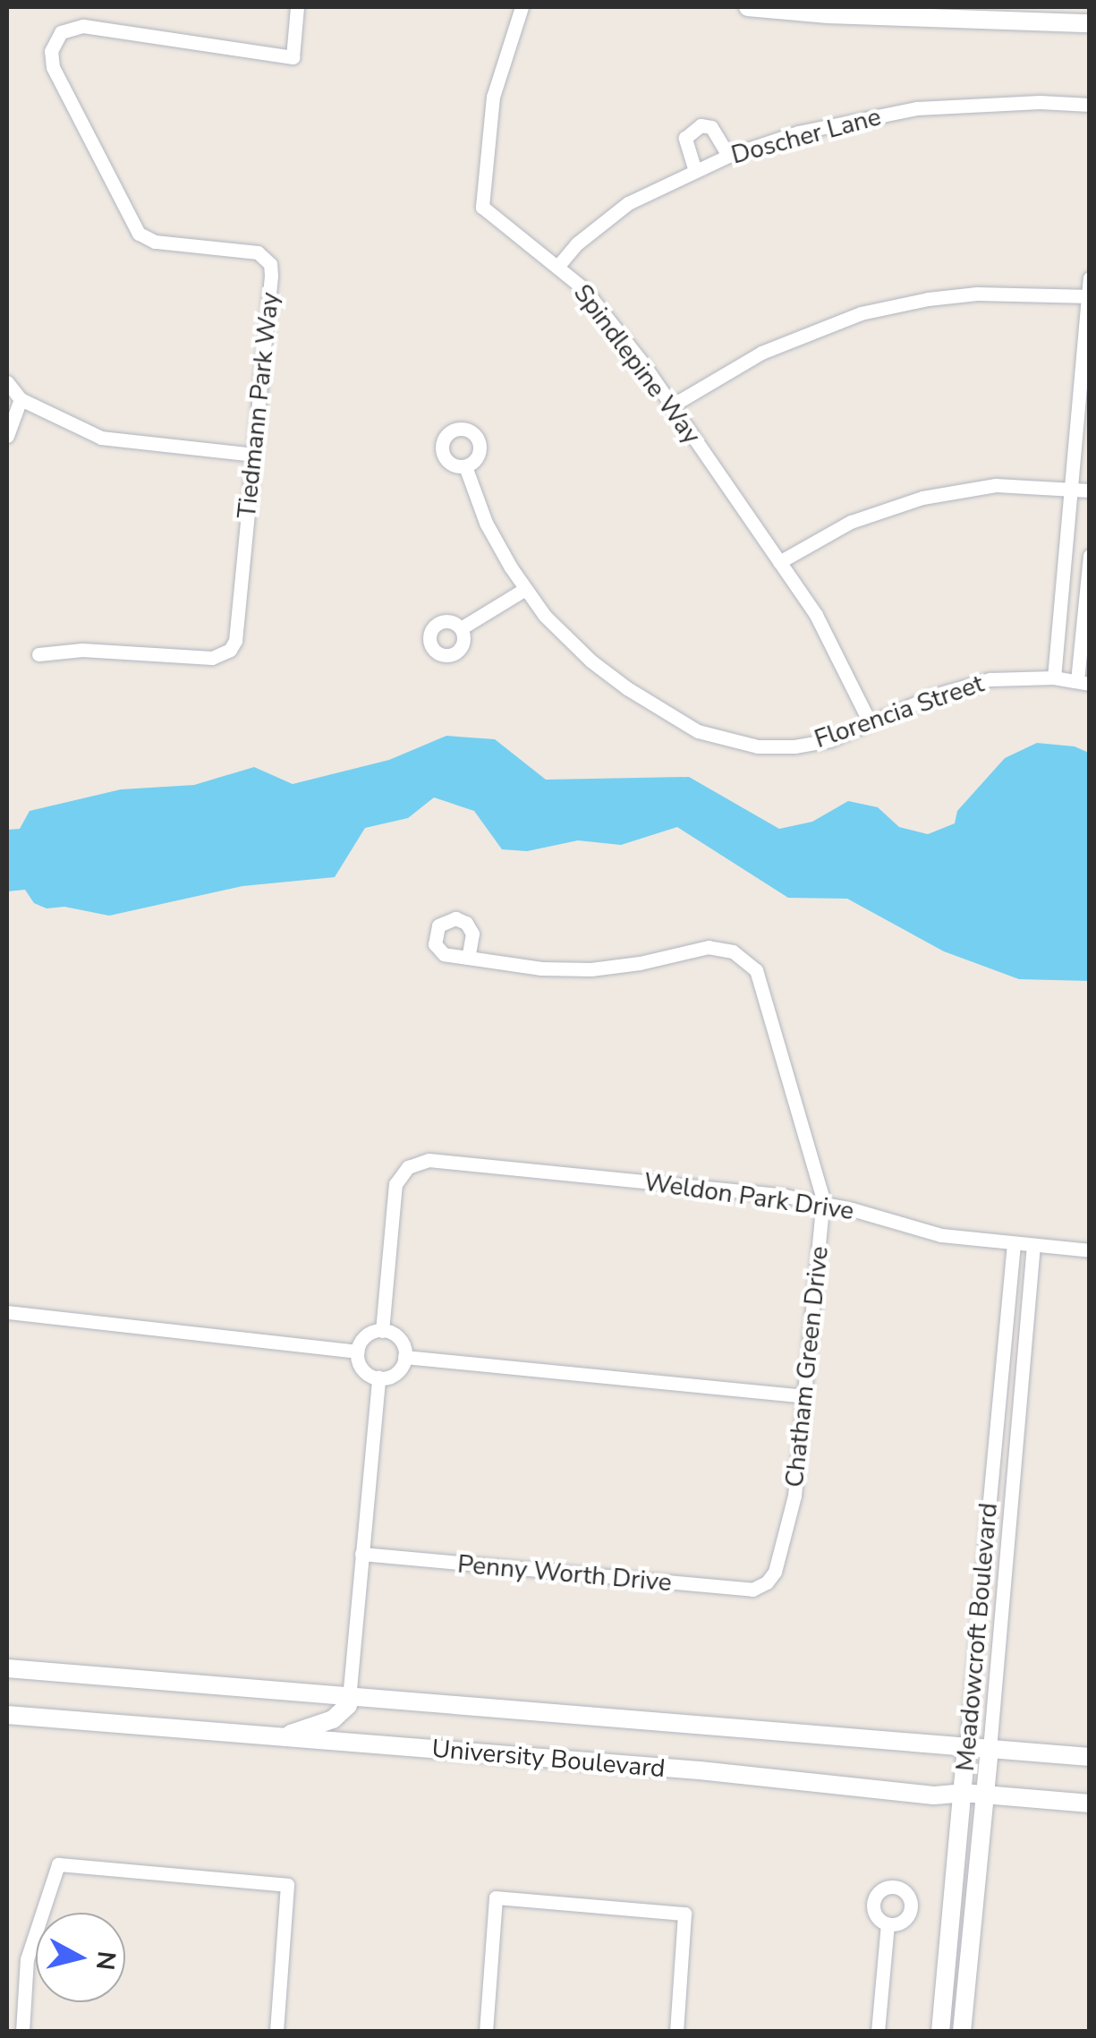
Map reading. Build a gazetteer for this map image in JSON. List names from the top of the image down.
{
  "streets": {
    "main road": ["Meadowcroft Boulevard", "University Boulevard"],
    "street": [
      "Doscher Lane",
      "Spindlepine Way",
      "Tiedmann Park Way",
      "Florencia Street",
      "Weldon Park Drive",
      "Chatham Green Drive",
      "Penny Worth Drive"
    ]
  },
  "crossings": [
    ["Doscher Lane", "Spindlepine Way"],
    ["Spindlepine Way", "Florencia Street"],
    ["Weldon Park Drive", "Chatham Green Drive"],
    ["Weldon Park Drive", "Meadowcroft Boulevard"],
    ["Chatham Green Drive", "Penny Worth Drive"],
    ["Meadowcroft Boulevard", "University Boulevard"]
  ],
  "north": "right"
}
